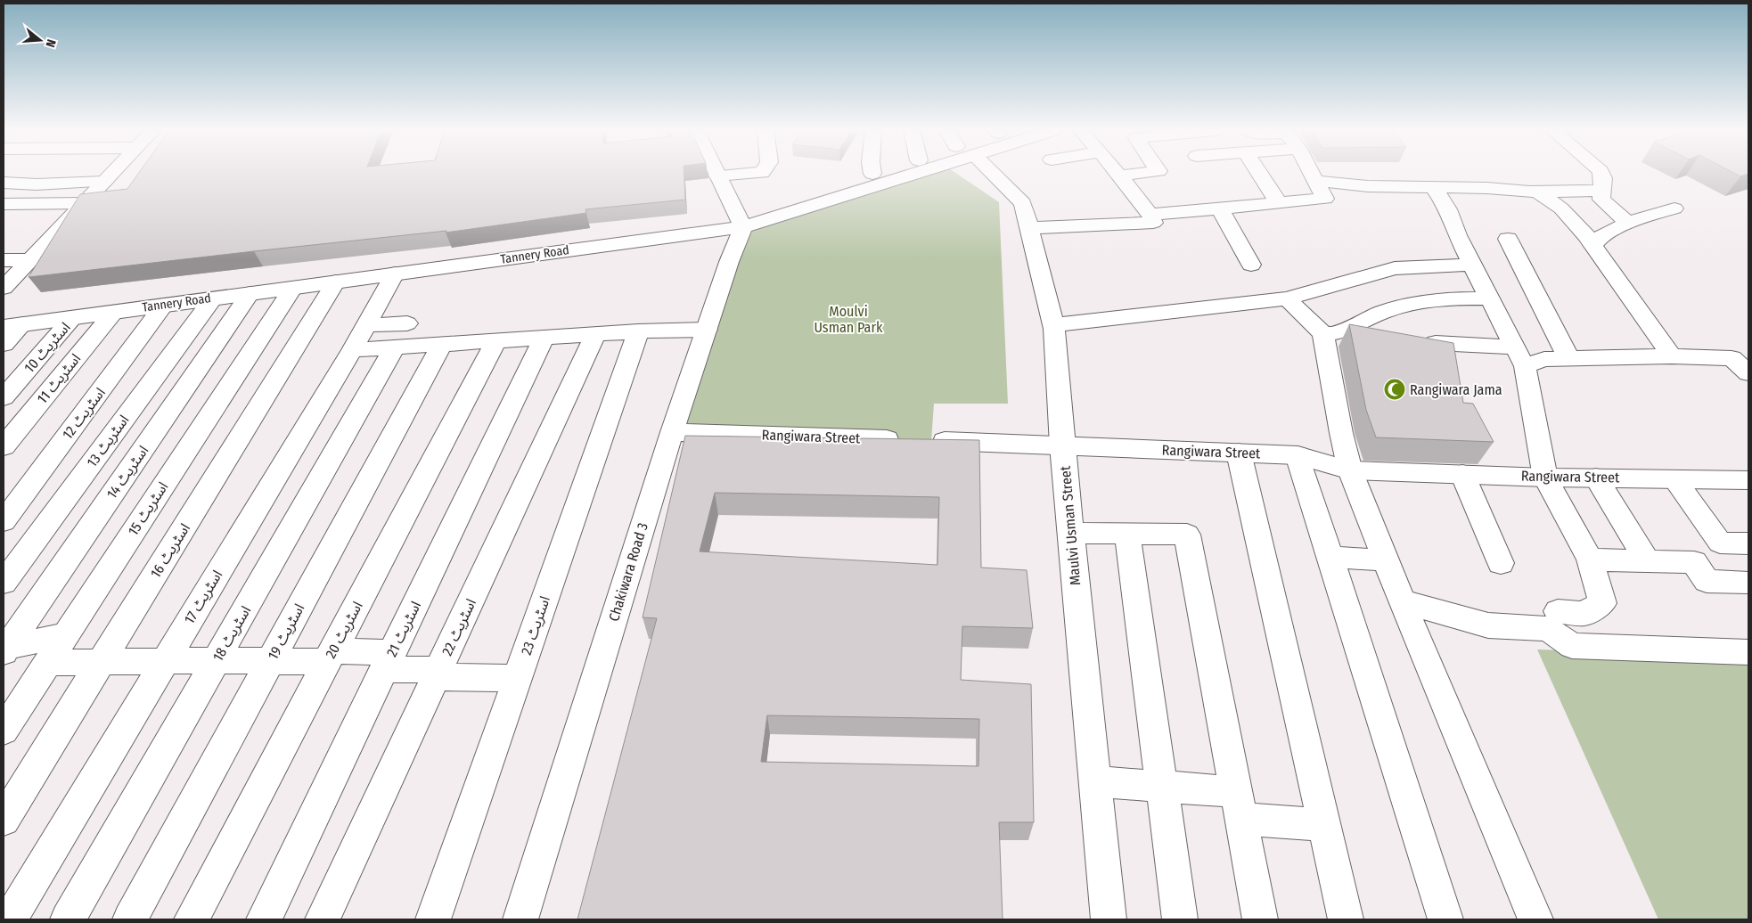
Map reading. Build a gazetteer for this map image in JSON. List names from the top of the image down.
{
  "streets": {
    "street": [
      "Tannery Road",
      "اسٹریٹ 10",
      "اسٹریٹ 11",
      "اسٹریٹ 12",
      "Rangiwara Street",
      "اسٹریٹ 13",
      "اسٹریٹ 14",
      "اسٹریٹ 15",
      "Maulvi Usman Street",
      "اسٹریٹ 16",
      "Chakiwara Road 3",
      "اسٹریٹ 17",
      "اسٹریٹ 23",
      "اسٹریٹ 22",
      "اسٹریٹ 21",
      "اسٹریٹ 20",
      "اسٹریٹ 19",
      "اسٹریٹ 18"
    ]
  },
  "crossings": [
    ["Tannery Road", "اسٹریٹ 10"],
    ["Tannery Road", "اسٹریٹ 11"],
    ["Tannery Road", "اسٹریٹ 12"],
    ["Tannery Road", "اسٹریٹ 13"],
    ["Tannery Road", "اسٹریٹ 14"],
    ["Tannery Road", "اسٹریٹ 15"],
    ["Tannery Road", "اسٹریٹ 16"],
    ["Tannery Road", "Chakiwara Road 3"],
    ["Tannery Road", "اسٹریٹ 17"],
    ["Rangiwara Street", "Maulvi Usman Street"],
    ["Rangiwara Street", "Chakiwara Road 3"]
  ],
  "parks": ["Moulvi Usman Park"],
  "places": {
    "mosque": ["Rangiwara Jama"]
  },
  "north": "right"
}
